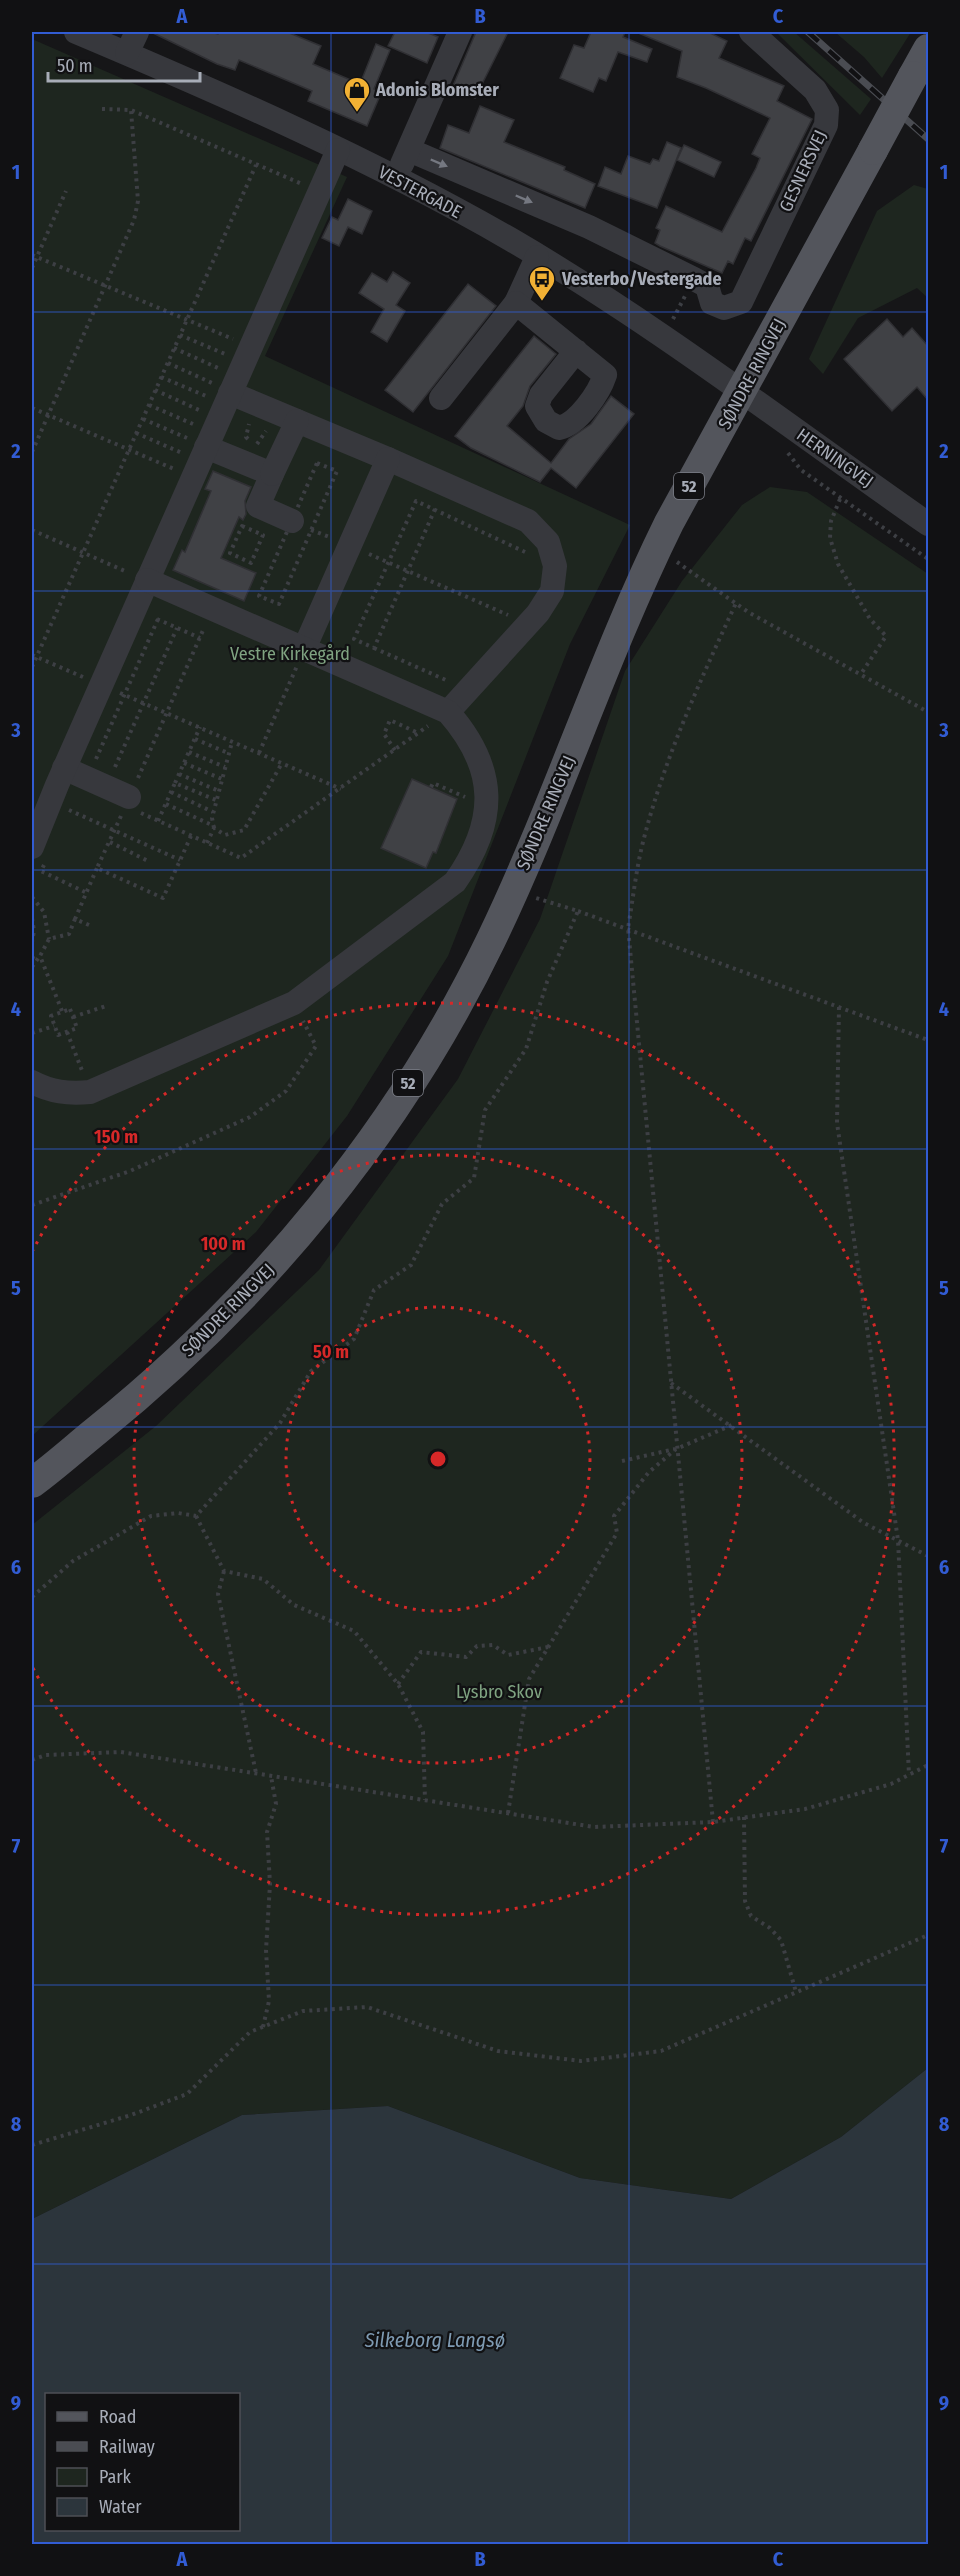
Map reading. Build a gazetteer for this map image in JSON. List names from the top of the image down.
{
  "streets": {
    "main road": ["SØNDRE RINGVEJ", "52"],
    "street": ["GESNERSVEJ", "VESTERGADE", "HERNINGVEJ"]
  },
  "crossings": [
    ["VESTERGADE", "SØNDRE RINGVEJ"],
    ["VESTERGADE", "HERNINGVEJ"],
    ["SØNDRE RINGVEJ", "HERNINGVEJ"]
  ],
  "water": ["Silkeborg Langsø"],
  "parks": ["Vestre Kirkegård", "Lysbro Skov"],
  "places": {
    "shop": ["Adonis Blomster"],
    "bus stop": ["Vesterbo/Vestergade"]
  },
  "legend": [
    "Road",
    "Railway",
    "Park",
    "Water"
  ],
  "scale_bar": "50 m",
  "grid": {
    "columns": ["A", "B", "C"],
    "rows": [
      "1",
      "2",
      "3",
      "4",
      "5",
      "6",
      "7",
      "8",
      "9"
    ]
  },
  "rings": ["150 m", "100 m", "50 m"]
}
